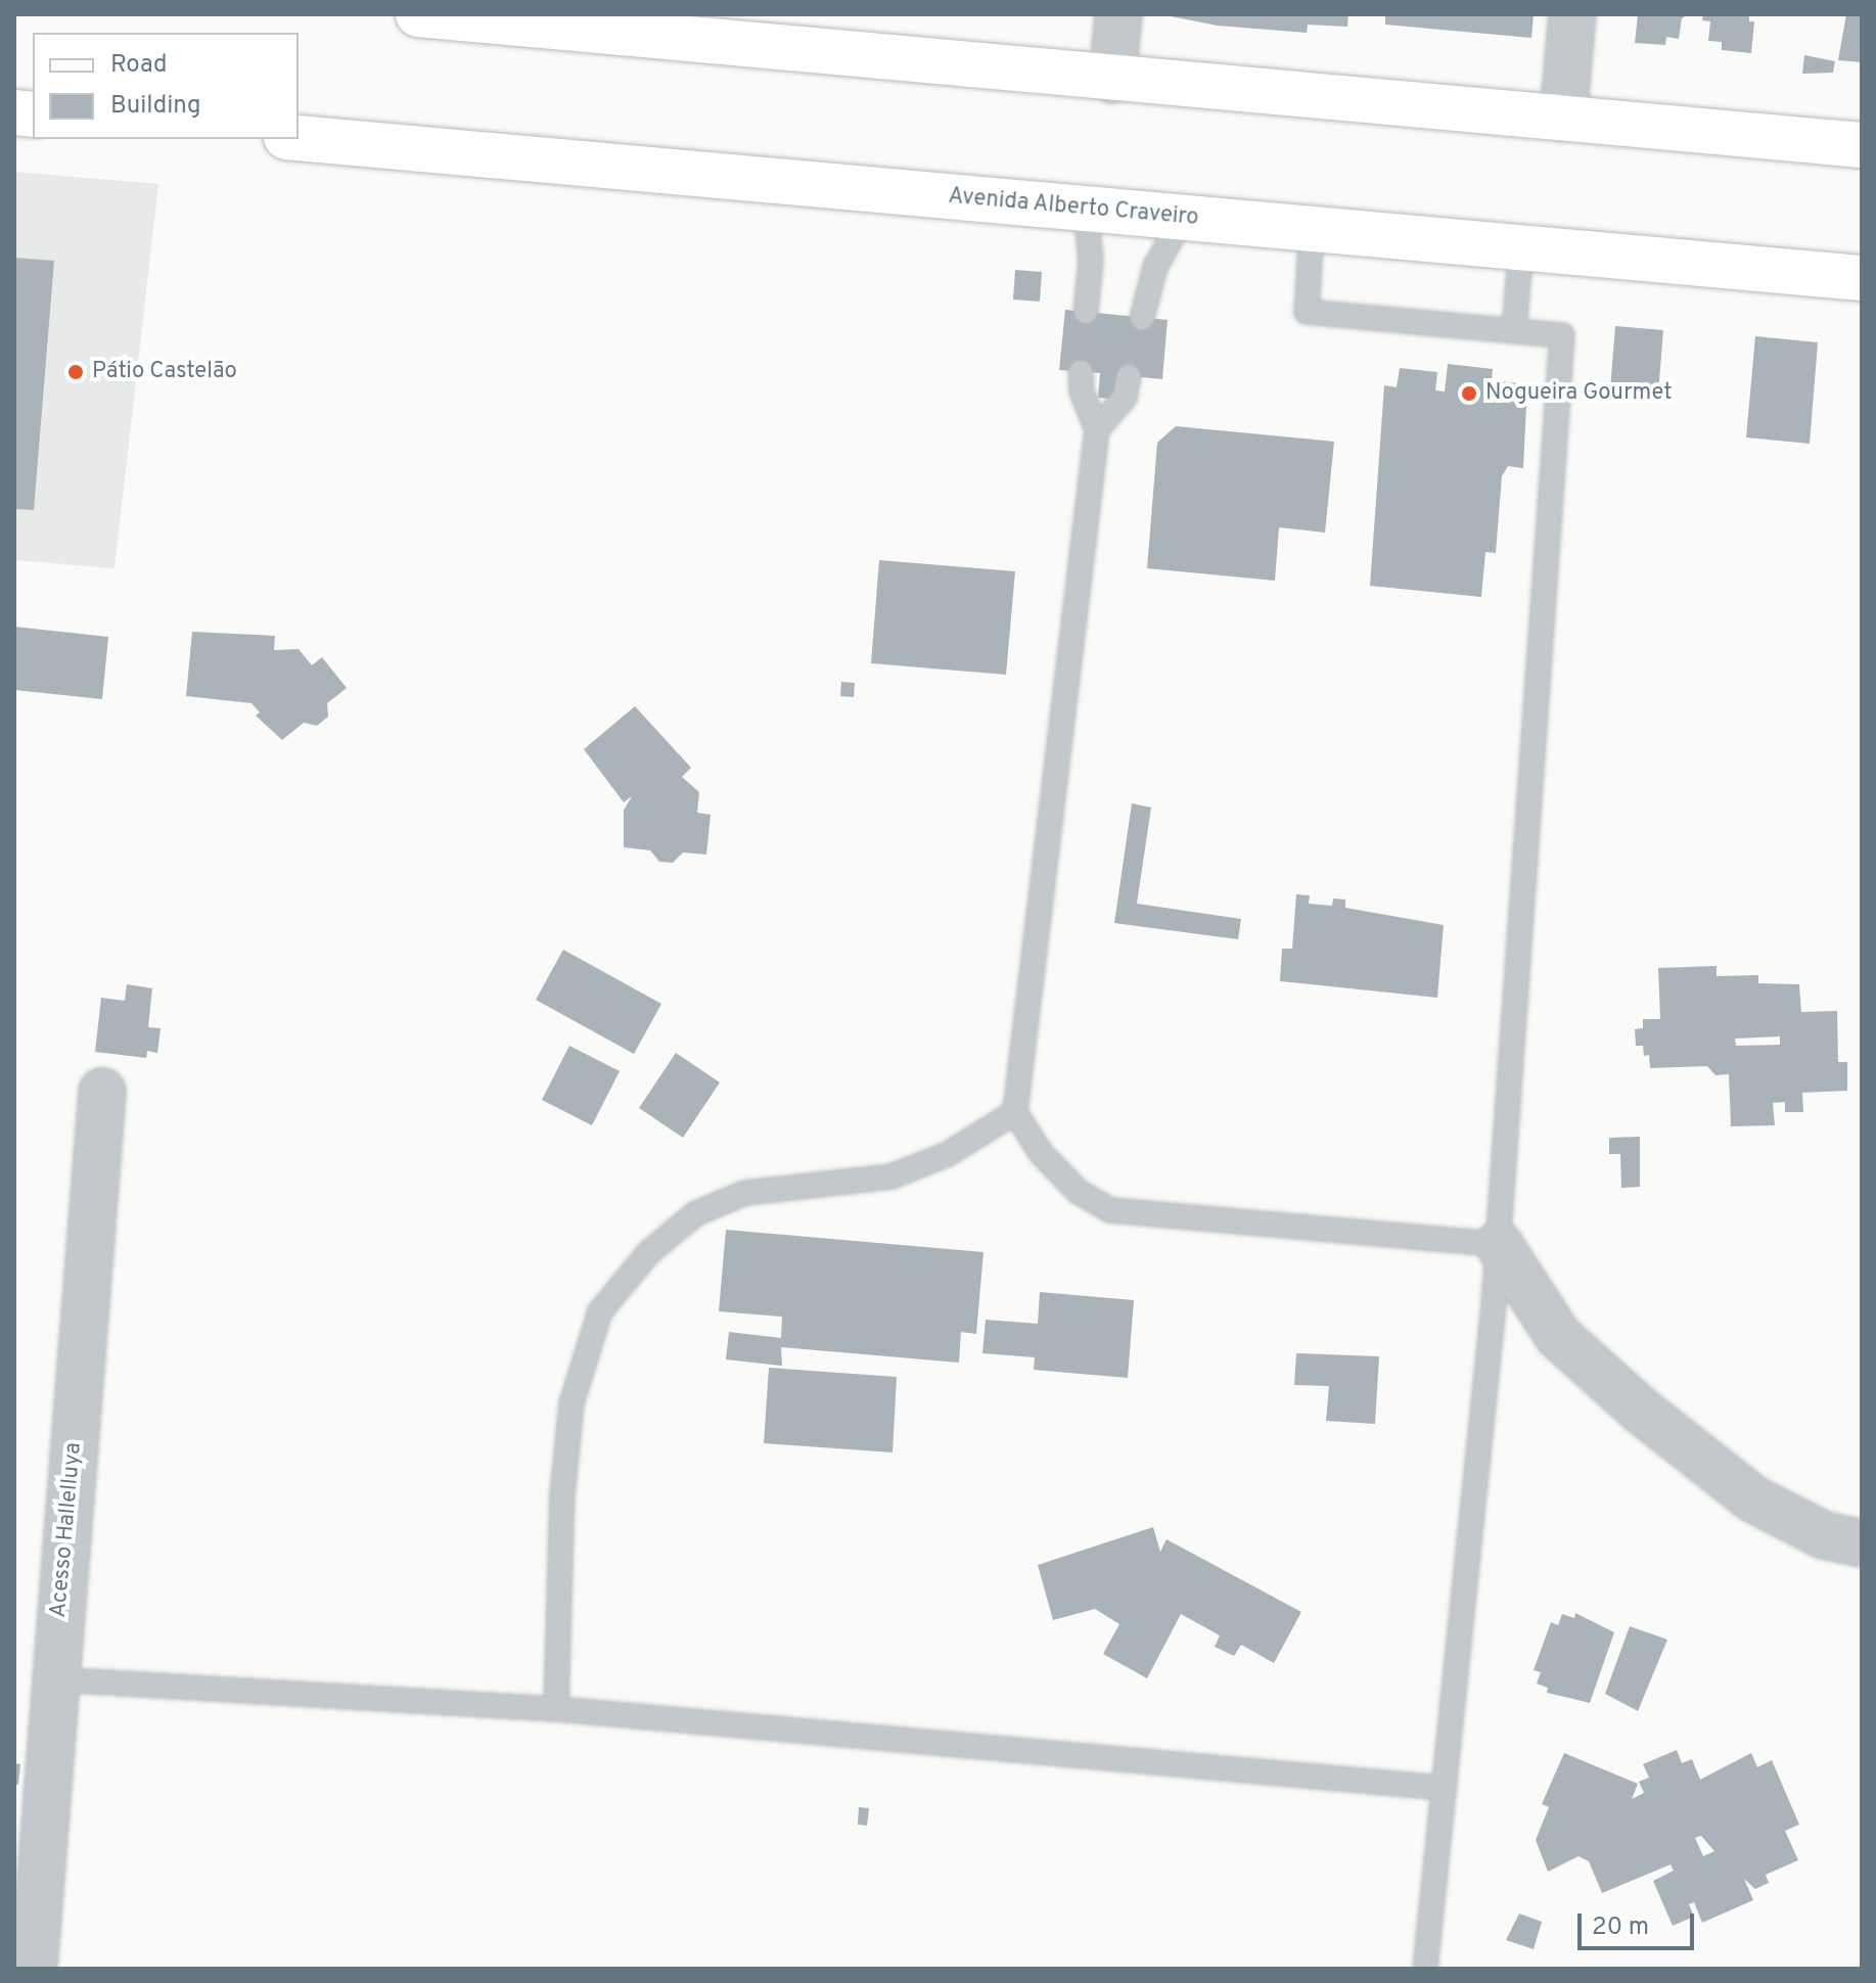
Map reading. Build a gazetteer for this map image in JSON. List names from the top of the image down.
{
  "streets": {
    "main road": ["Avenida Alberto Craveiro"],
    "street": ["Acesso Hallelluya"]
  },
  "places": ["Pátio Castelão", "Nogueira Gourmet"],
  "legend": ["Road", "Building"],
  "scale_bar": "20 m"
}
